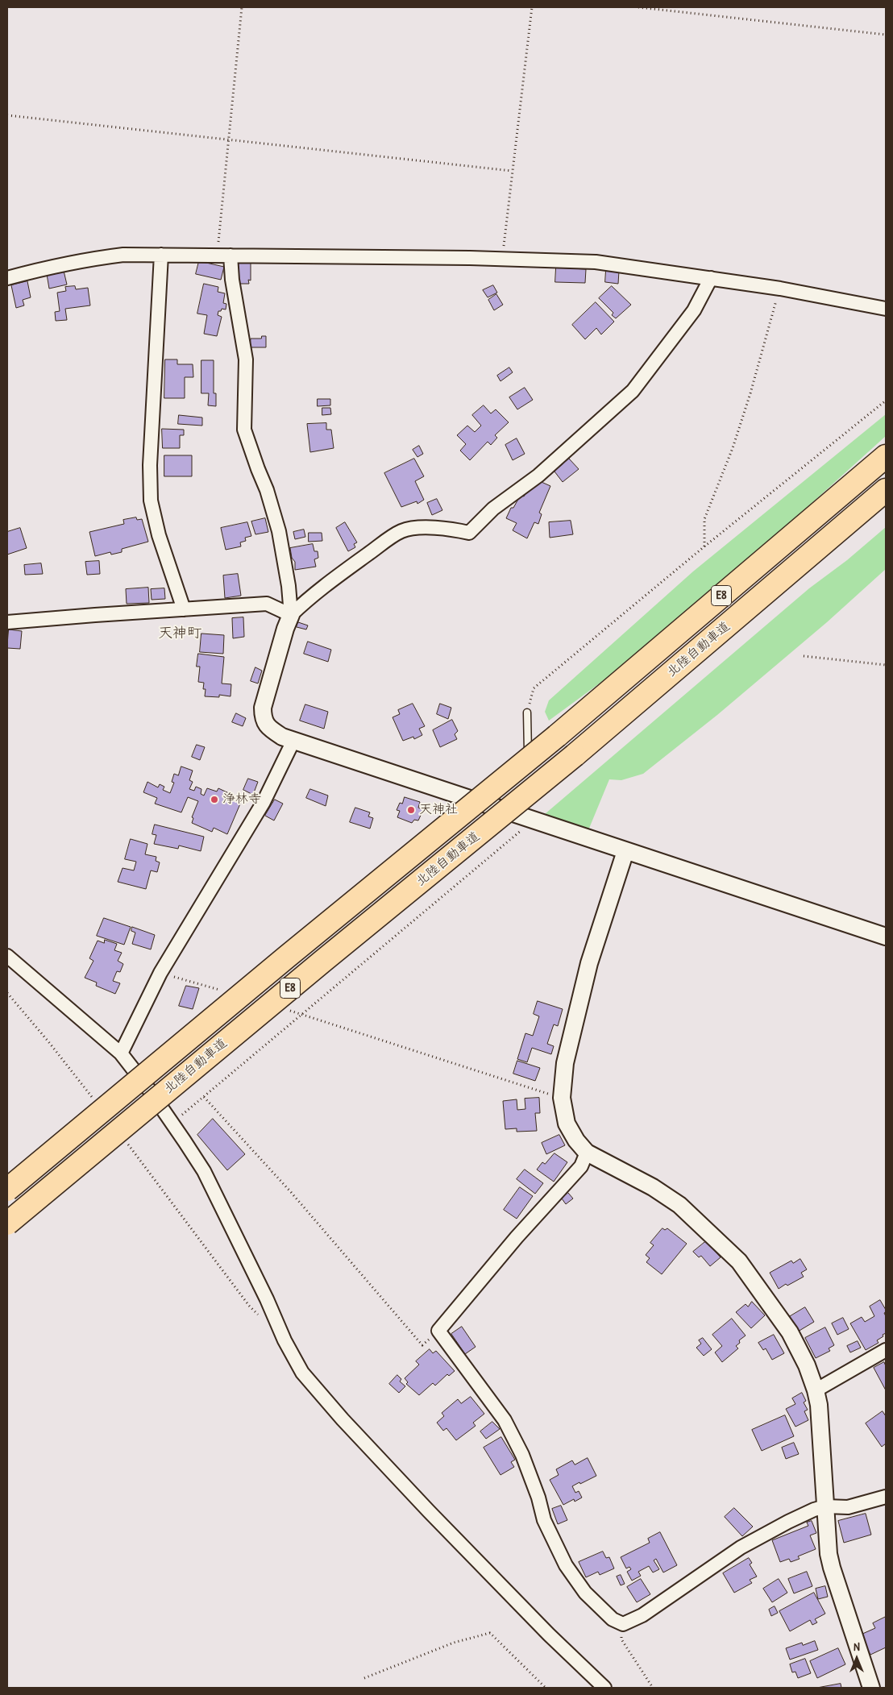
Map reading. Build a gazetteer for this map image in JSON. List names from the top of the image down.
{
  "streets": {
    "highway": ["E8", "北陸自動車道"]
  },
  "districts": ["天神町"],
  "places": ["浄林寺", "天神社"],
  "north": "top"
}
